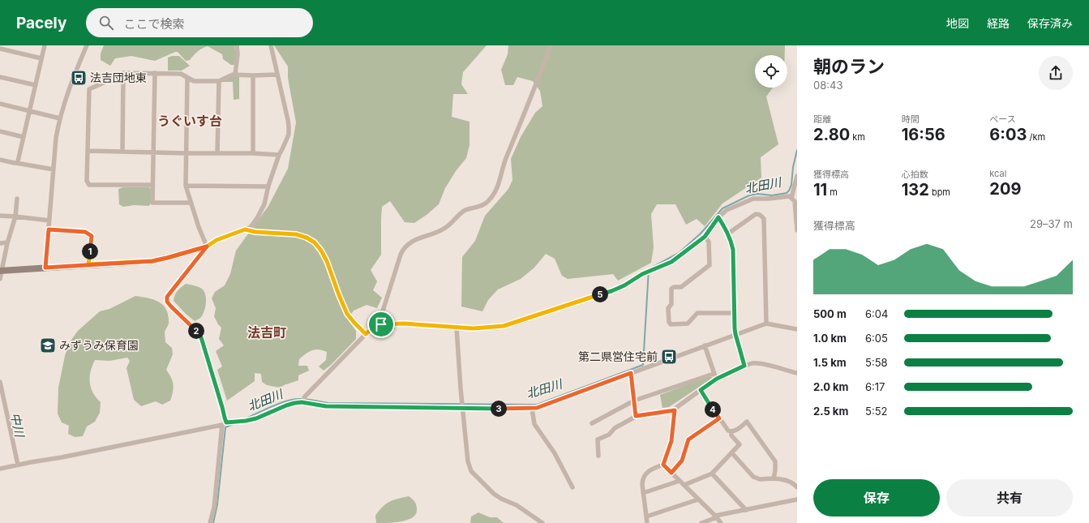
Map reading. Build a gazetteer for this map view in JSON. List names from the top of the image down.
{
  "districts": ["うぐいす台", "法吉町"],
  "water": ["北田川", "中川"],
  "places": {
    "bus stop": ["法吉団地東", "第二県営住宅前"],
    "school or university": ["みずうみ保育園"]
  },
  "page": {
    "header": "Pacely",
    "search": "ここで検索",
    "nav": ["地図", "経路", "保存済み"],
    "heading": ["朝のラン", "08:43"],
    "stats": [
      ["距離", "2.80 km"],
      ["時間", "16:56"],
      ["ペース", "6:03 /km"],
      ["獲得標高", "11 m"],
      ["心拍数", "132 bpm"],
      ["kcal", "209"]
    ],
    "chart": ["獲得標高", "29–37 m"],
    "pins": [
      "1",
      "5",
      "2",
      "3",
      "4"
    ],
    "list": [
      {
        "name": "500 m",
        "note": "6:04"
      },
      {
        "name": "1.0 km",
        "note": "6:05"
      },
      {
        "name": "1.5 km",
        "note": "5:58"
      },
      {
        "name": "2.0 km",
        "note": "6:17"
      },
      {
        "name": "2.5 km",
        "note": "5:52"
      }
    ],
    "buttons": ["保存", "共有"]
  }
}
